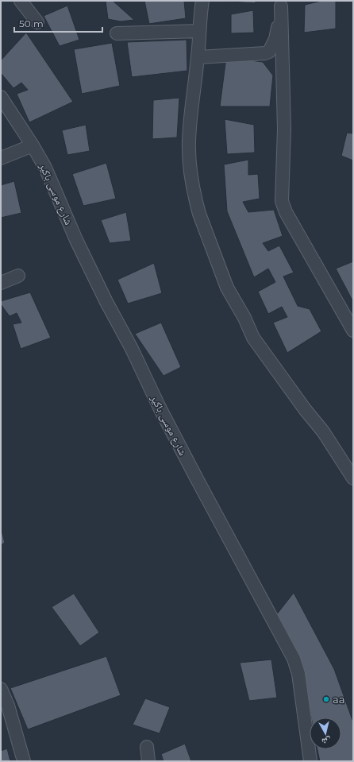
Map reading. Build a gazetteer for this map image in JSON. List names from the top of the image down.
{
  "streets": {
    "street": ["شارع موسى باكير"]
  },
  "places": ["aa"],
  "scale_bar": "50 m",
  "north": "bottom"
}
